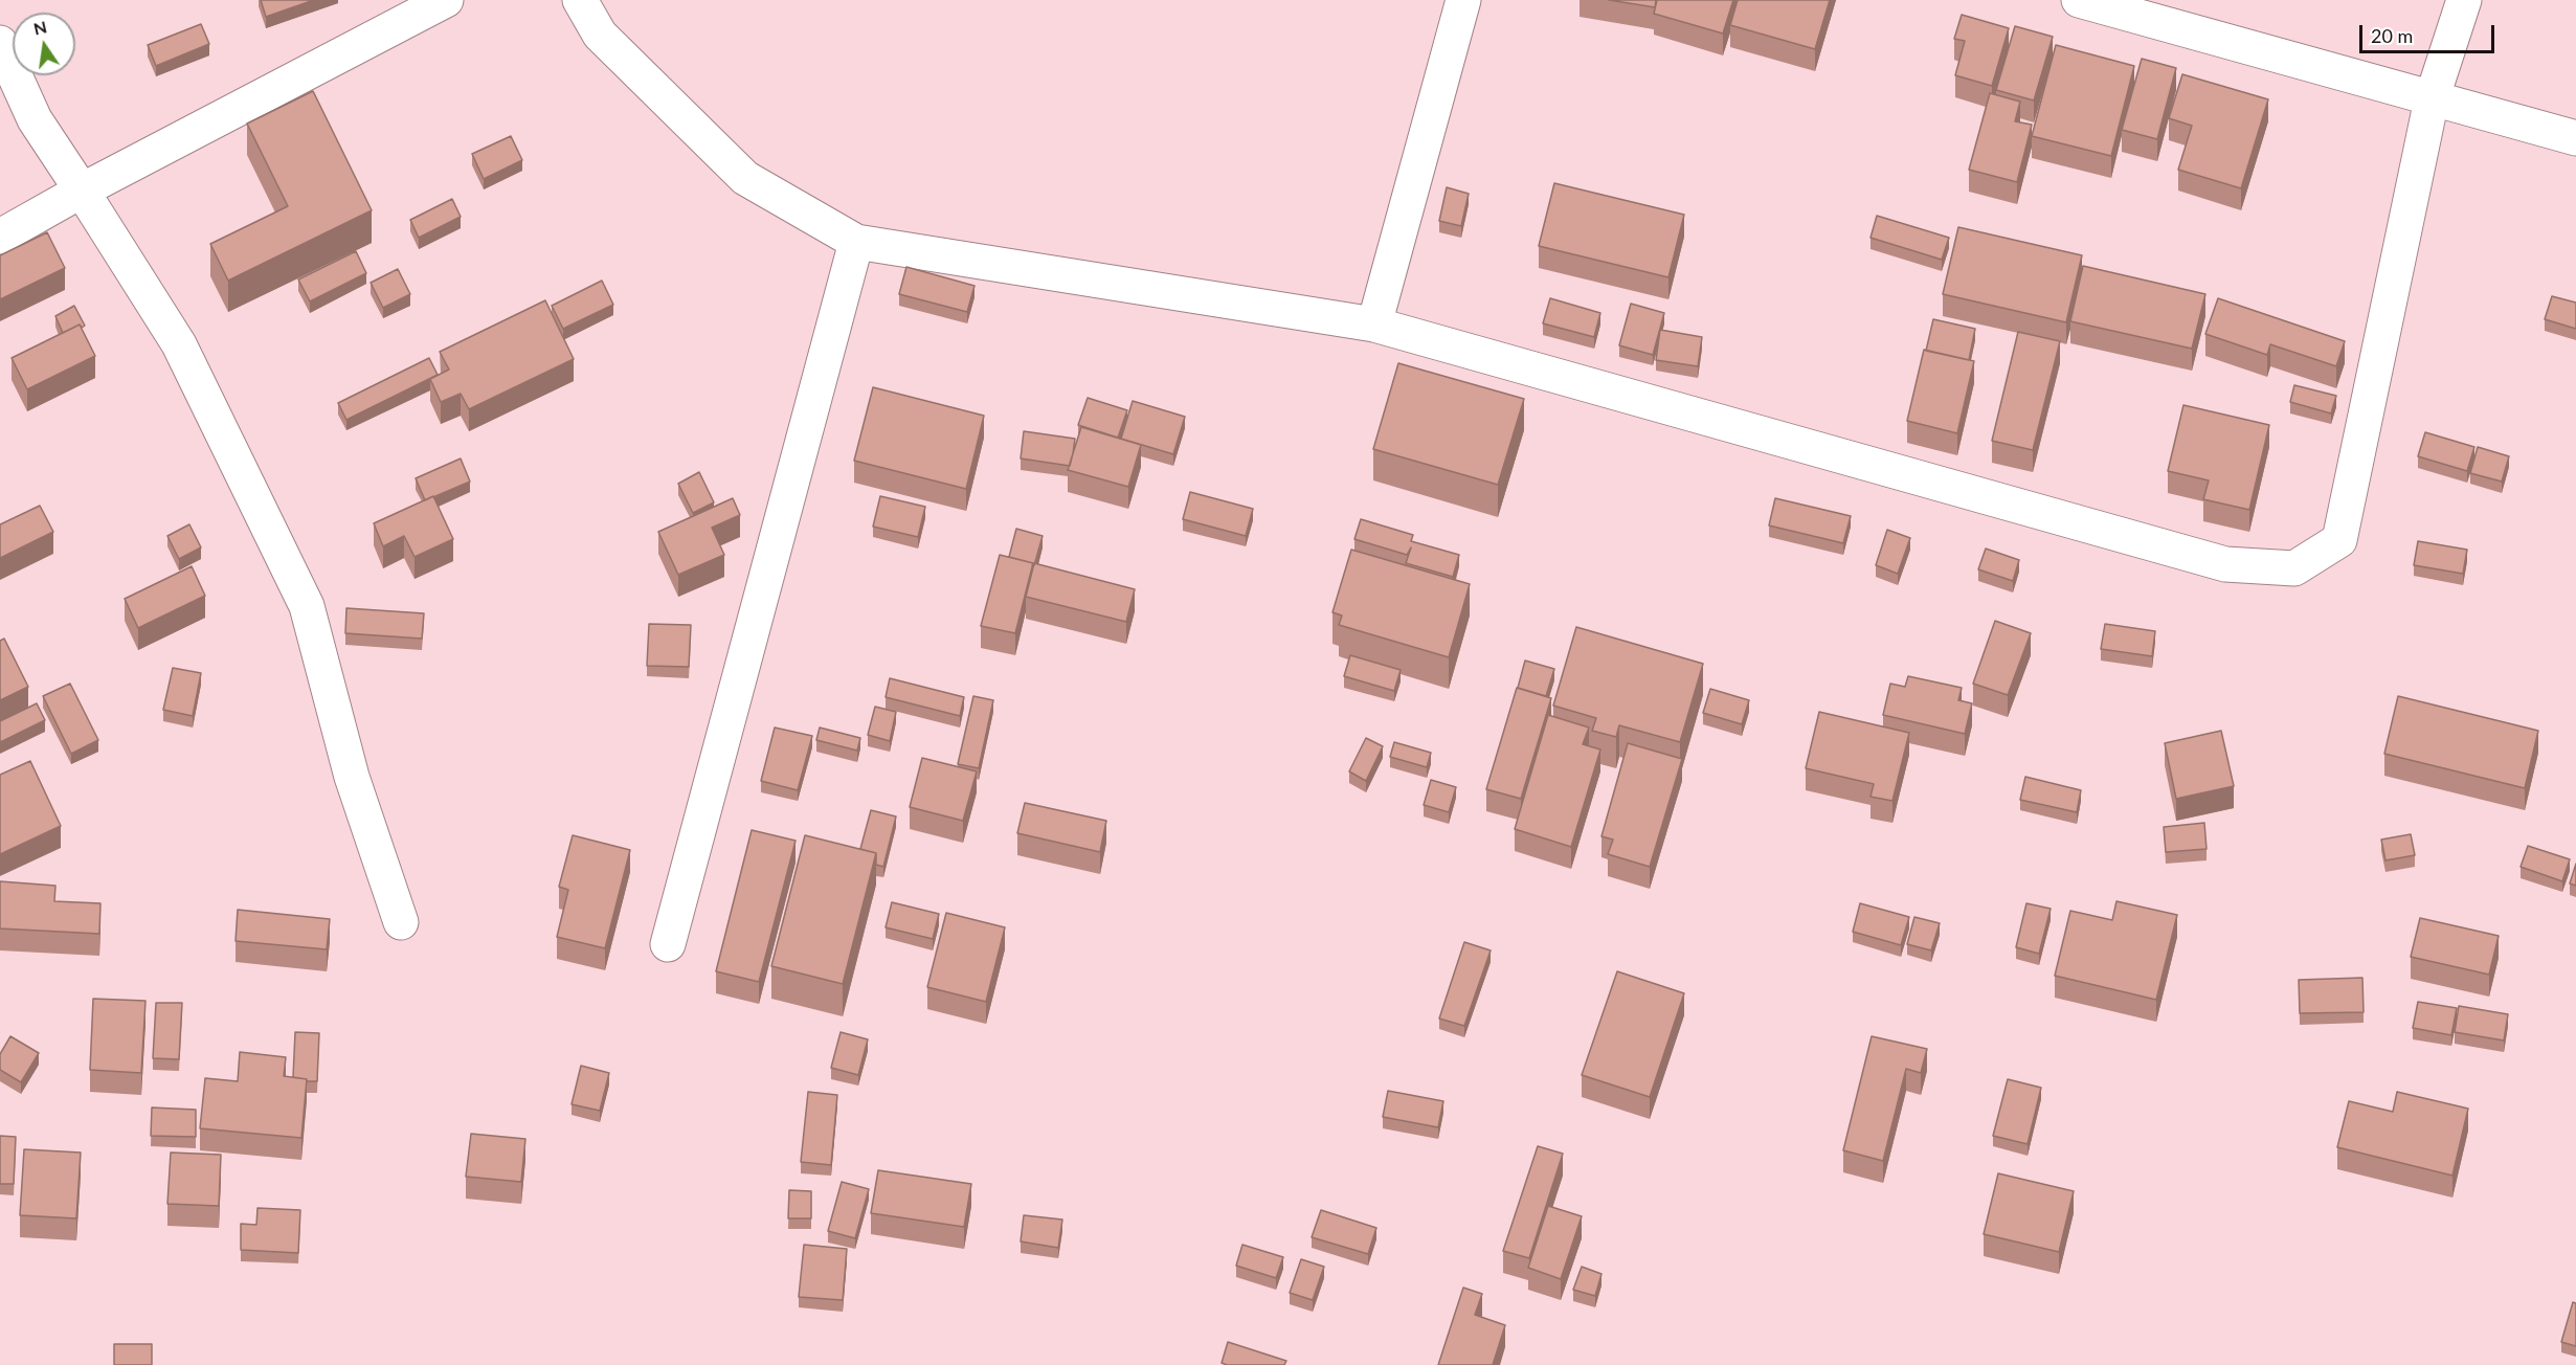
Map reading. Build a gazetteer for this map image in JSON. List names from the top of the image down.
{
  "scale_bar": "20 m",
  "north": "top"
}
